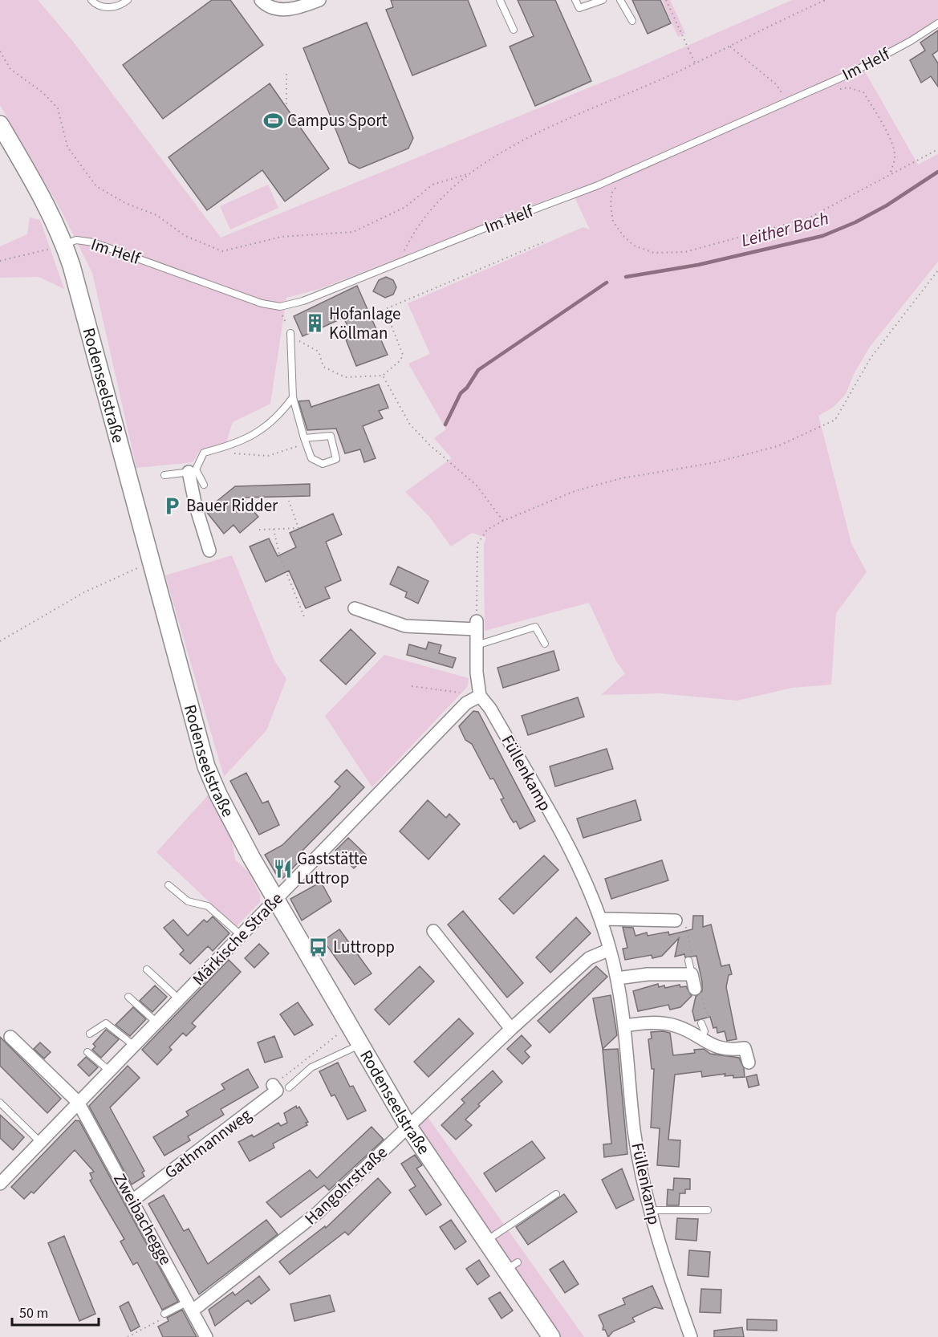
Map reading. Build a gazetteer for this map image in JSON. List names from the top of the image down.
{
  "streets": {
    "main road": ["Rodenseelstraße"],
    "street": [
      "Füllenkamp",
      "Märkische Straße",
      "Gathmannweg",
      "Hangohrstraße",
      "Zweibachegge"
    ],
    "lane": ["Im Helf"]
  },
  "crossings": [
    ["Im Helf", "Rodenseelstraße"],
    ["Rodenseelstraße", "Märkische Straße"],
    ["Rodenseelstraße", "Hangohrstraße"],
    ["Füllenkamp", "Märkische Straße"],
    ["Füllenkamp", "Hangohrstraße"],
    ["Märkische Straße", "Zweibachegge"],
    ["Gathmannweg", "Zweibachegge"],
    ["Hangohrstraße", "Zweibachegge"]
  ],
  "water": ["Leither Bach"],
  "places": {
    "sports": ["Campus Sport"],
    "building": ["Hofanlage Köllman"],
    "parking": ["Bauer Ridder"],
    "restaurant": ["Gaststätte Luttrop"],
    "bus stop": ["Luttropp"]
  },
  "scale_bar": "50 m"
}
